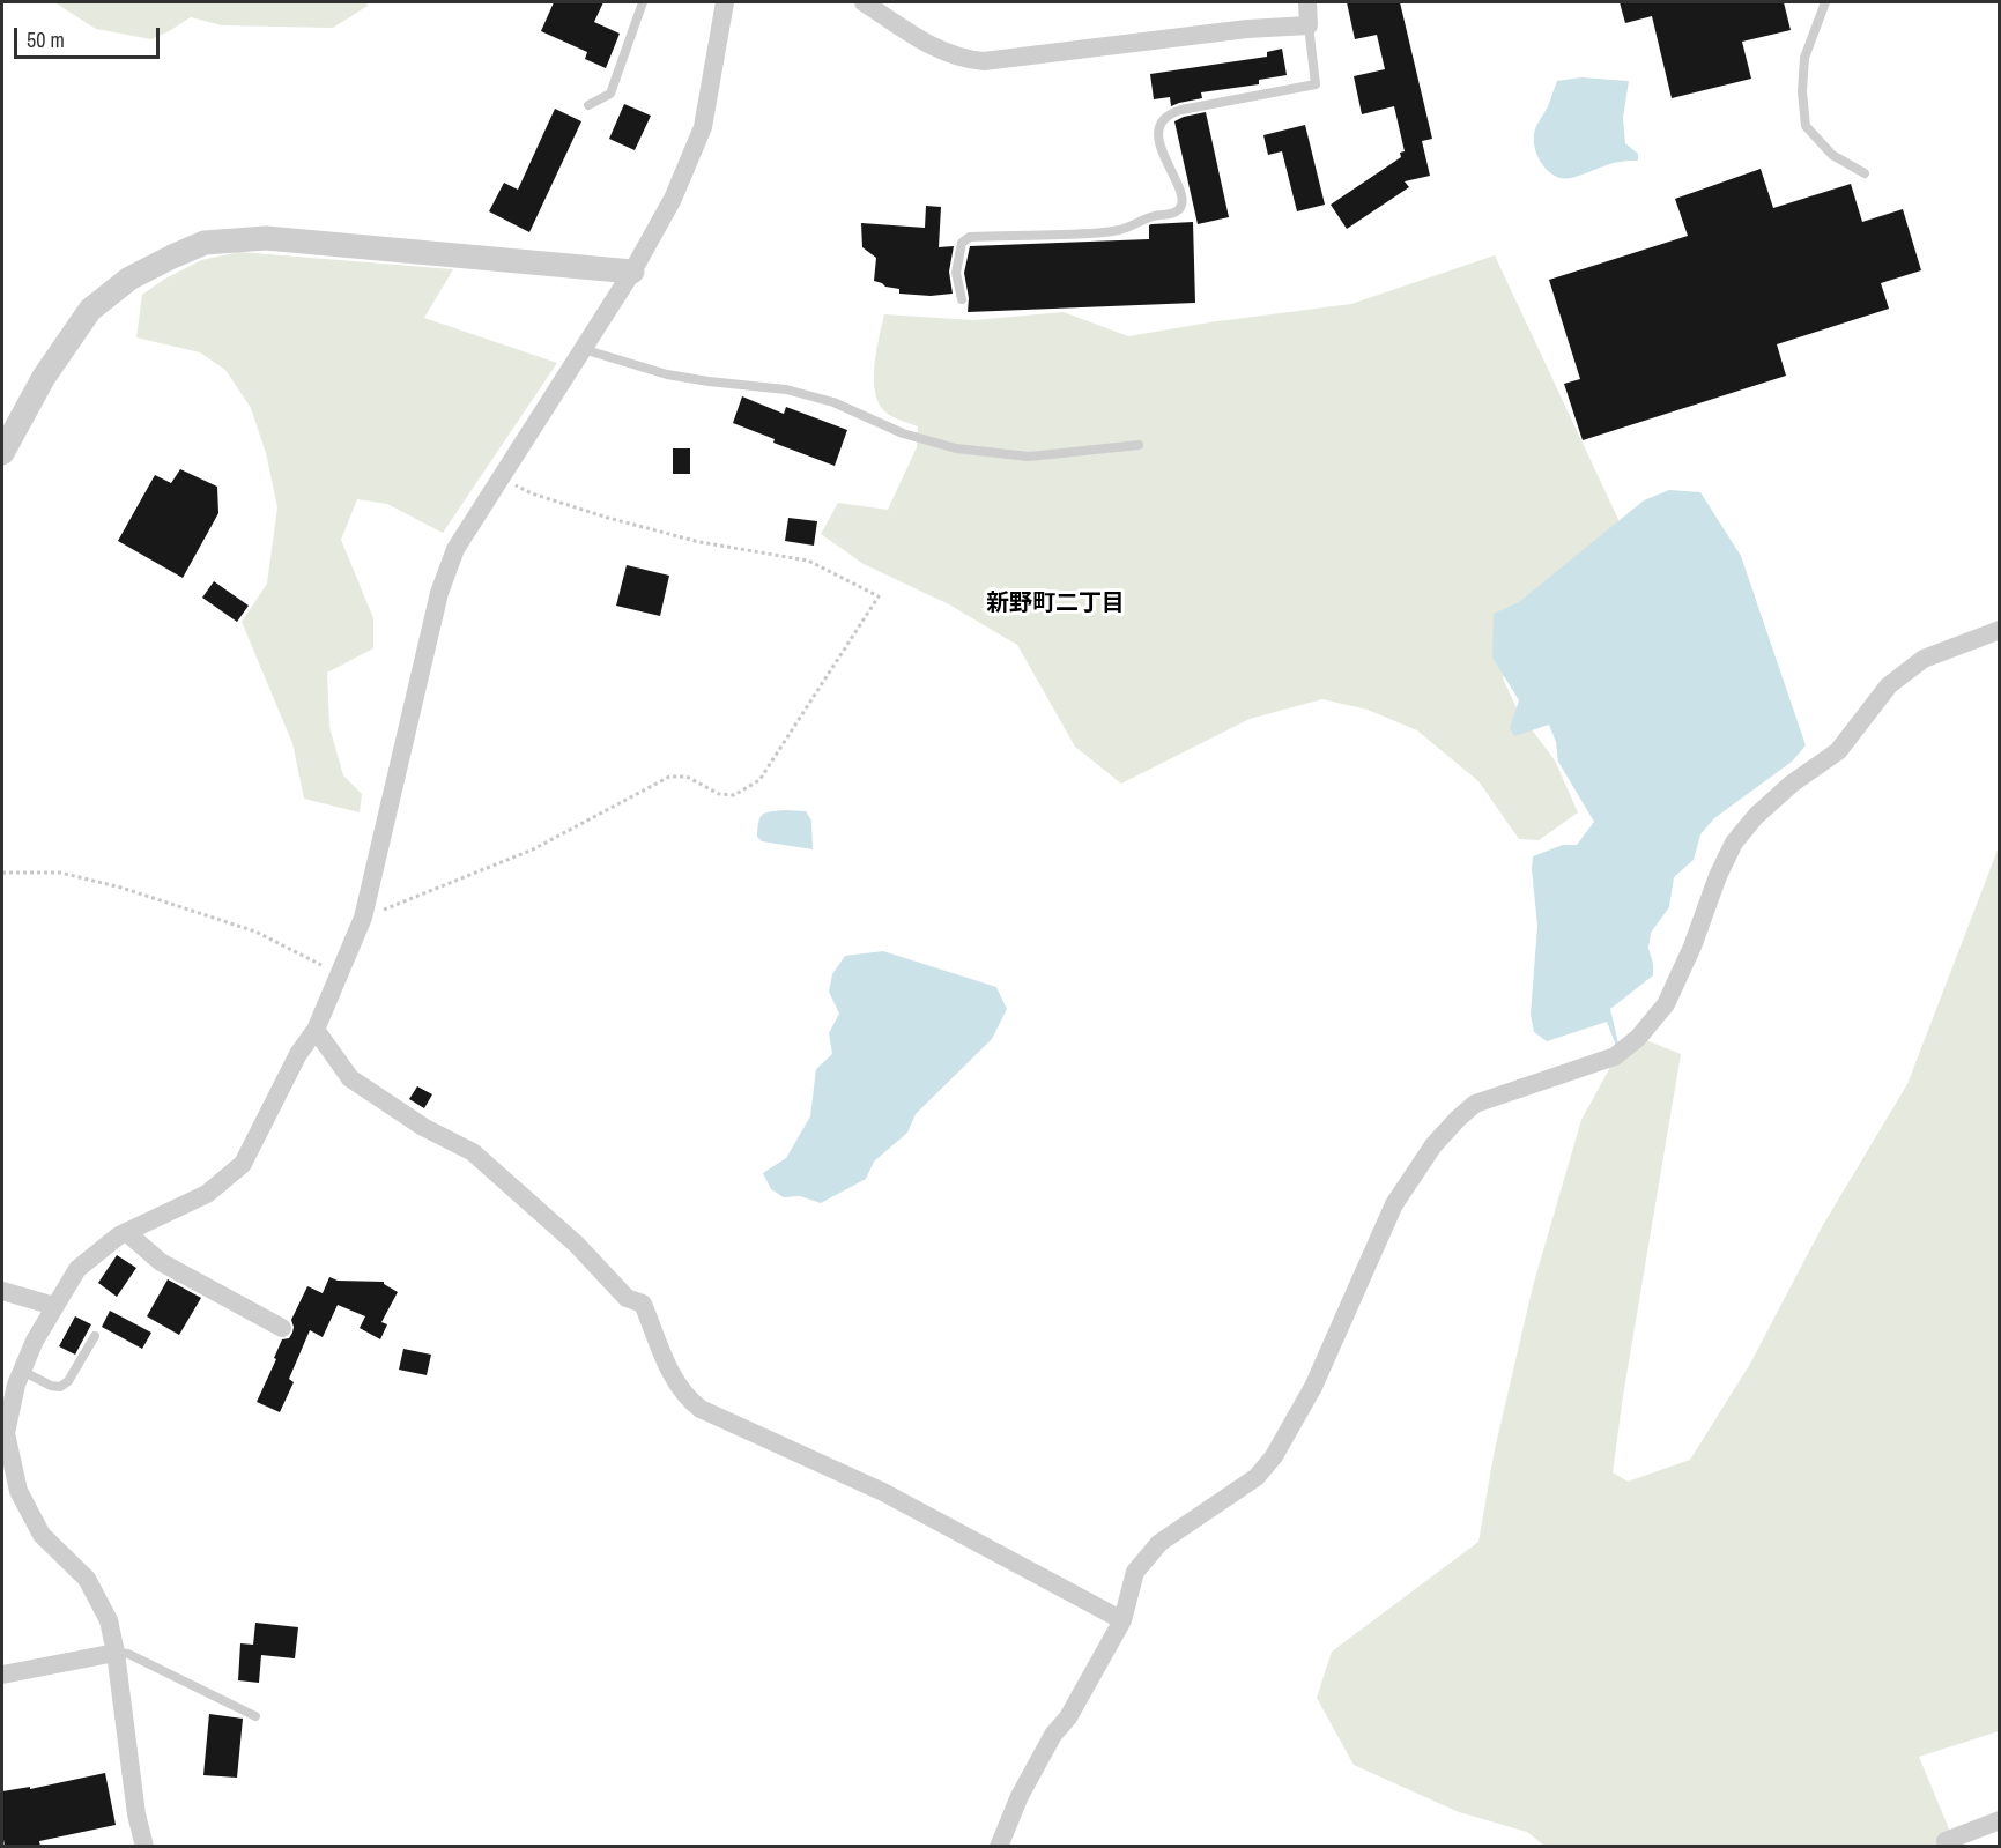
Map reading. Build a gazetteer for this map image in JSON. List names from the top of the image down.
{
  "districts": ["新野町二丁目"],
  "scale_bar": "50 m"
}
